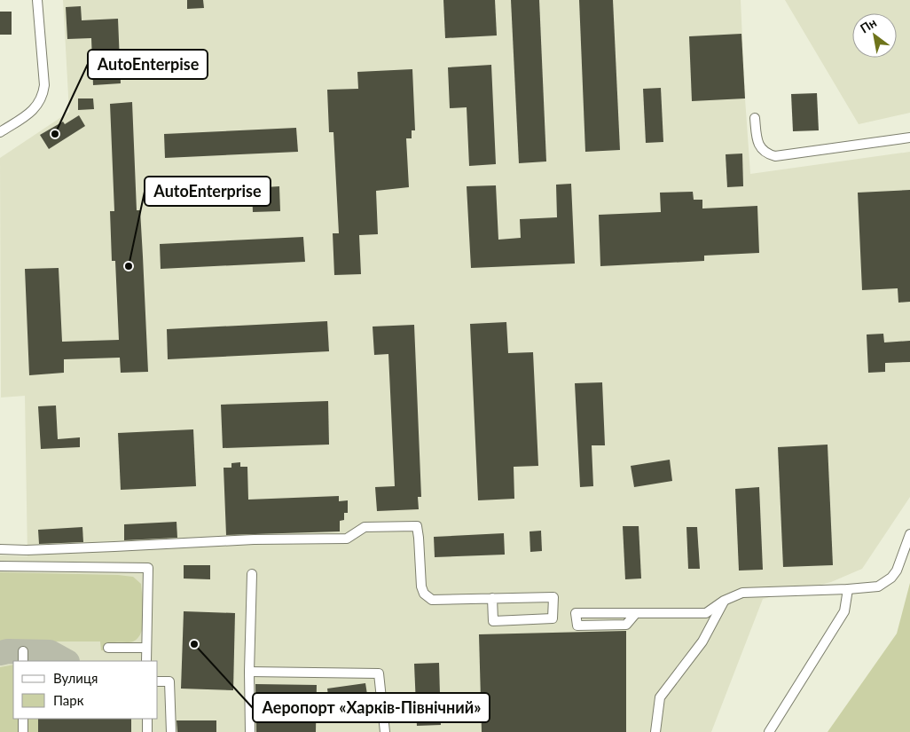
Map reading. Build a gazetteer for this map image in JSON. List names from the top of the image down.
{
  "places": ["AutoEnterpise", "AutoEnterprise", "Аеропорт «Харків-Північний»"],
  "legend": ["Вулиця", "Парк"],
  "north": "top left"
}
